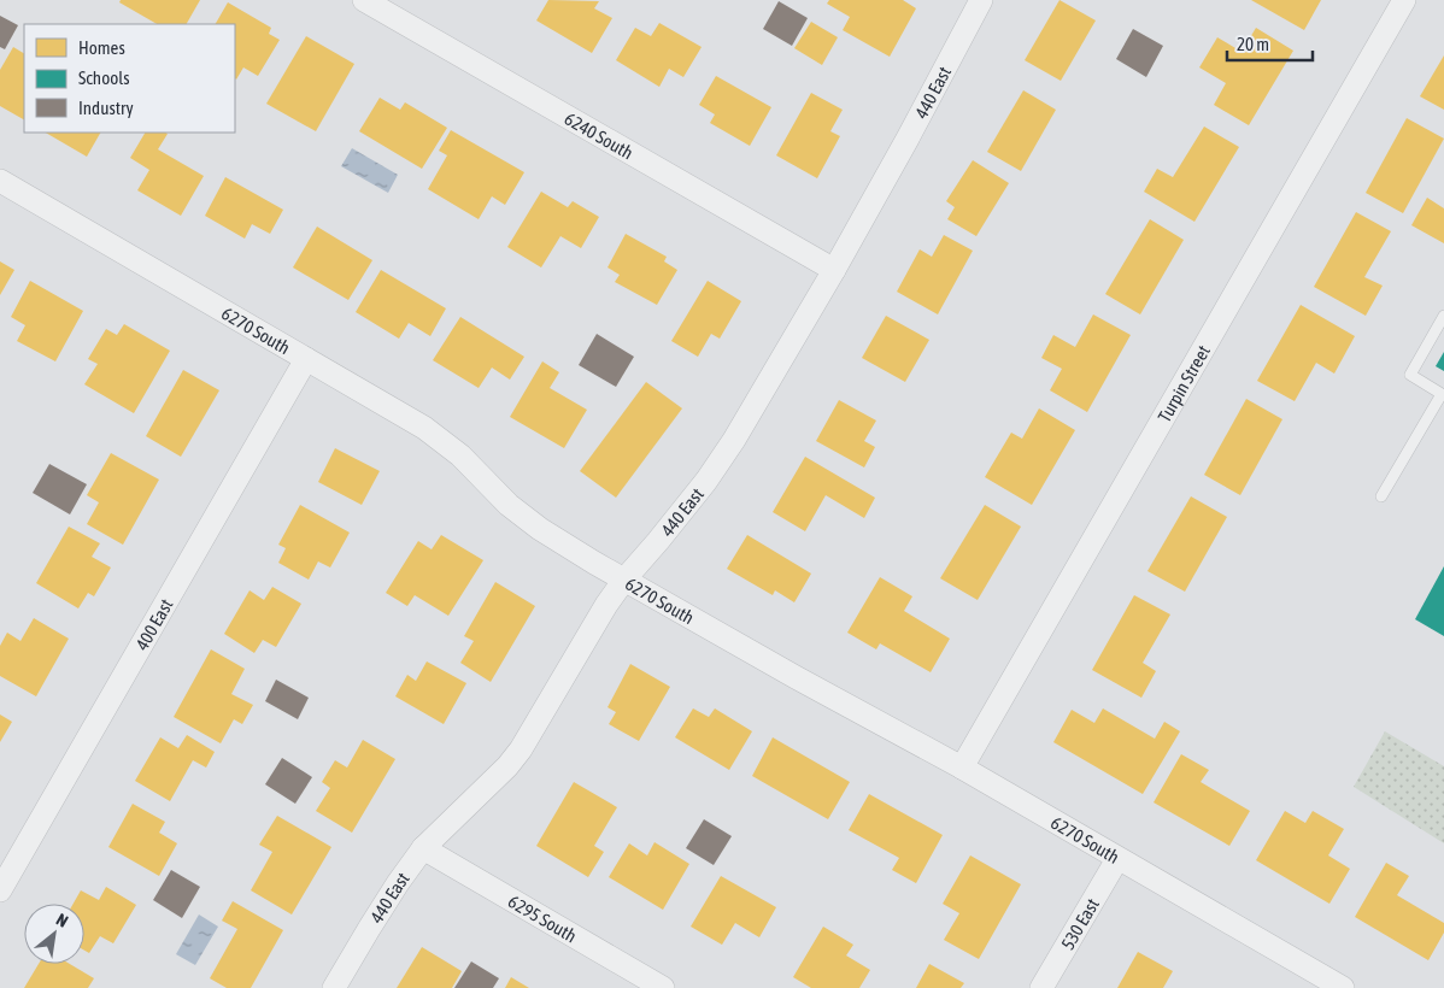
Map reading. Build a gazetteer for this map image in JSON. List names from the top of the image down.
{
  "streets": {
    "street": [
      "440 East",
      "6240 South",
      "6270 South",
      "Turpin Street",
      "400 East",
      "6295 South",
      "530 East"
    ]
  },
  "crossings": [
    ["440 East", "6240 South"],
    ["440 East", "6270 South"],
    ["440 East", "6295 South"],
    ["6270 South", "Turpin Street"],
    ["6270 South", "400 East"],
    ["6270 South", "530 East"]
  ],
  "legend": ["Homes", "Schools", "Industry"],
  "scale_bar": "20 m",
  "north": "top right"
}
